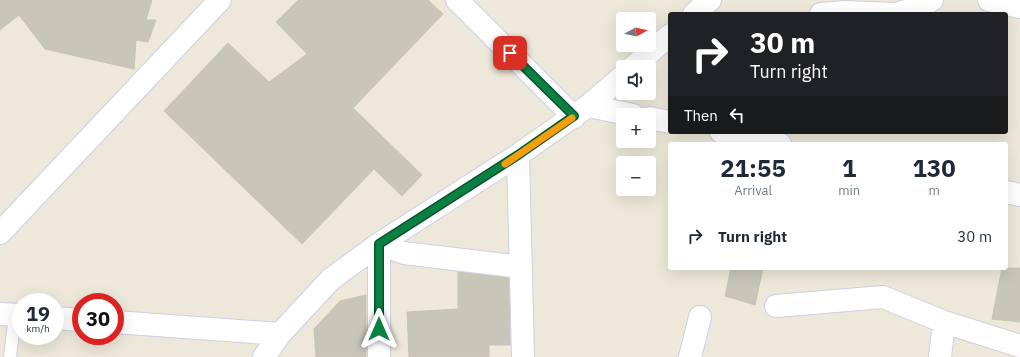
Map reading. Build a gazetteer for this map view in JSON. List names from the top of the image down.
{
  "north": "right",
  "page": {
    "map_buttons": ["+", "−"],
    "turn": ["30 m", "Turn right"],
    "then": "Then",
    "eta": [
      "21:55",
      "Arrival",
      "1",
      "min",
      "130",
      "m"
    ],
    "list": [
      {
        "name": "Turn right",
        "value": "30 m"
      }
    ],
    "speed": "19 km/h",
    "limit": "30"
  }
}
